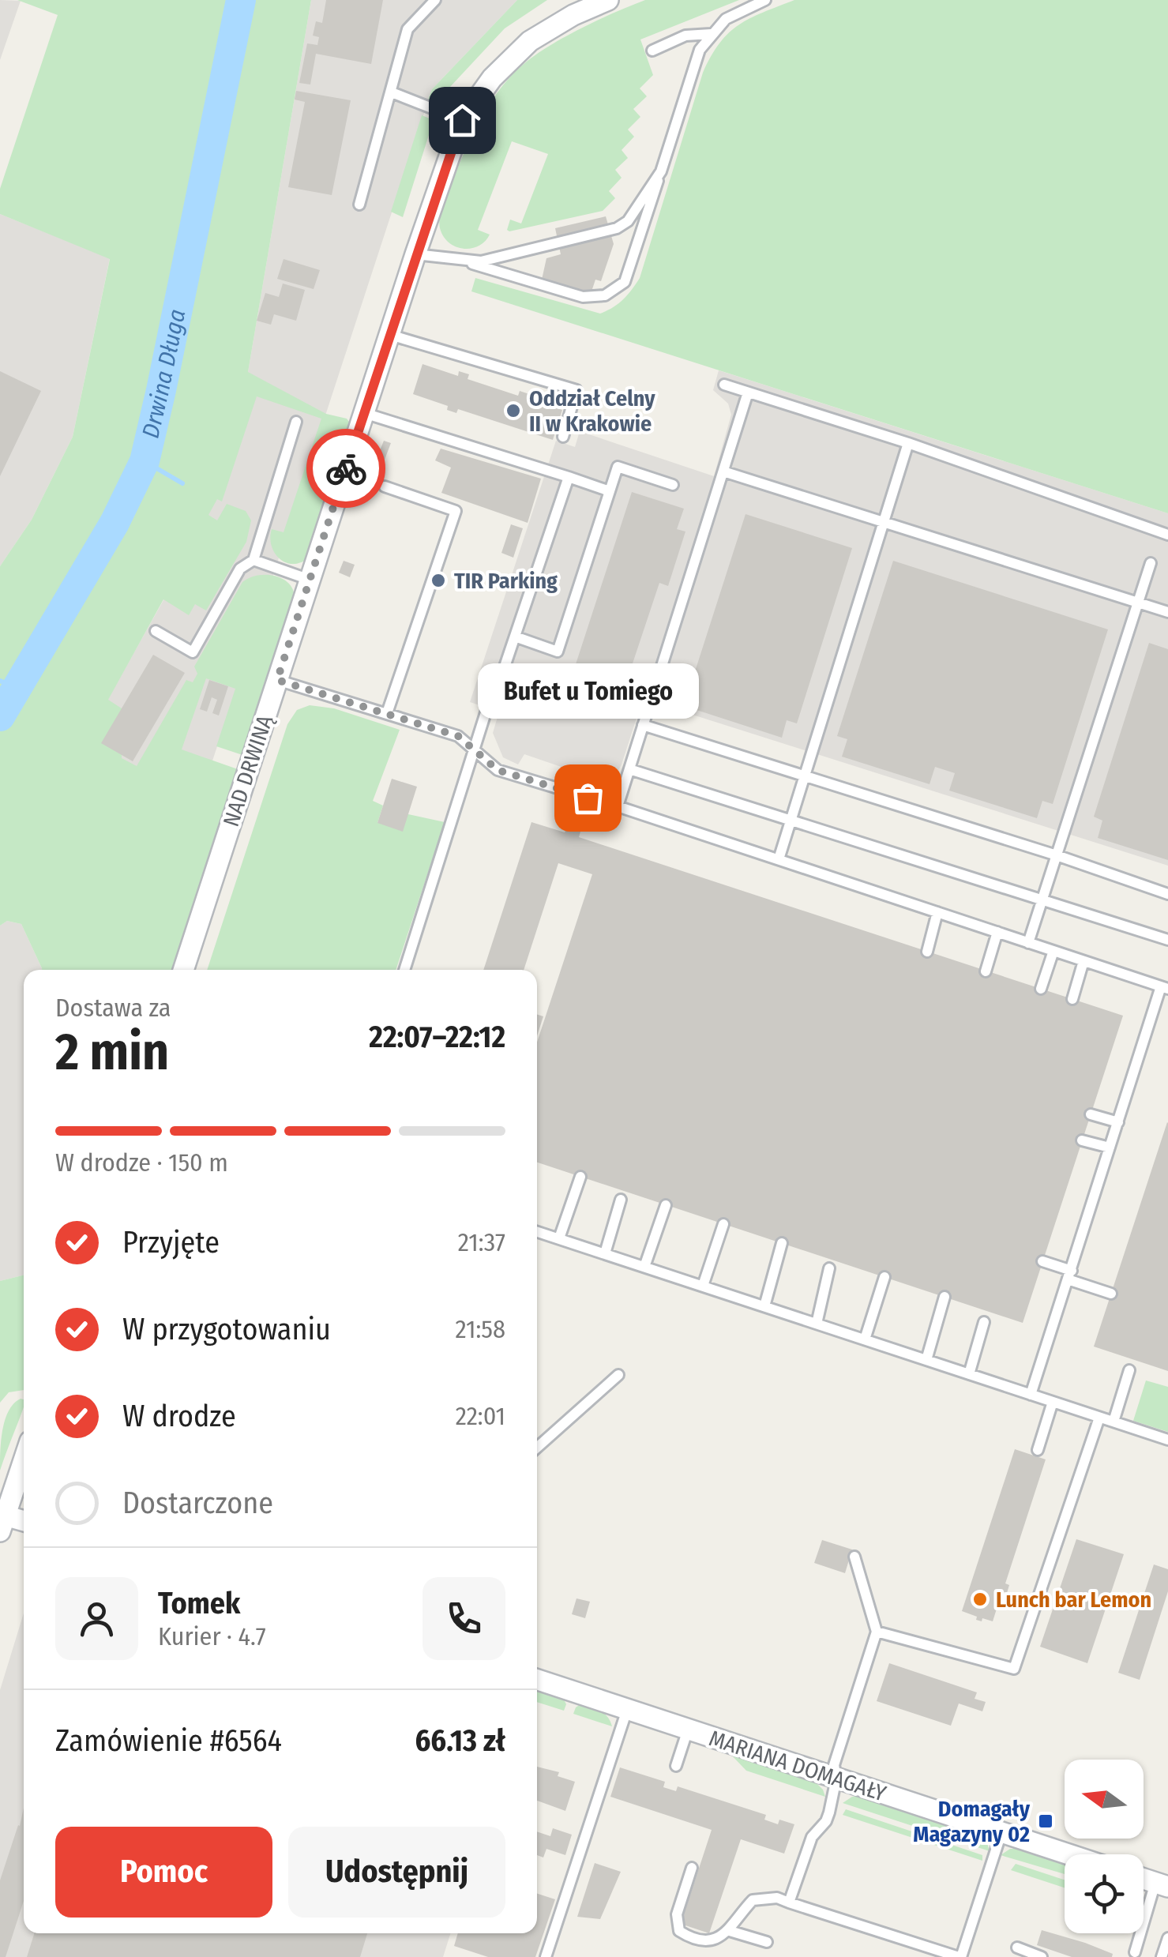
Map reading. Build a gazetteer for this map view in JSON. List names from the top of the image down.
{
  "streets": {
    "street": ["NAD DRWINĄ", "MARIANA DOMAGAŁY"]
  },
  "water": ["Drwina Długa"],
  "places": {
    "other": [
      "Oddział Celny II w Krakowie",
      "TIR Parking",
      "Bufet u Tomiego",
      "Lunch bar Lemon"
    ],
    "transit": ["Domagały Magazyny 02"]
  },
  "north": "left",
  "page": {
    "bubble": "Bufet u Tomiego",
    "heading": ["2 min", "Dostawa za", "22:07–22:12"],
    "panel": [
      "Tomek",
      "Kurier · 4.7",
      "Zamówienie #6564",
      "66.13 zł"
    ],
    "bar": "W drodze · 150 m",
    "list": [
      ["Przyjęte", "21:37"],
      ["W przygotowaniu", "21:58"],
      ["W drodze", "22:01"],
      "Dostarczone"
    ],
    "buttons": ["Pomoc", "Udostępnij"]
  }
}
